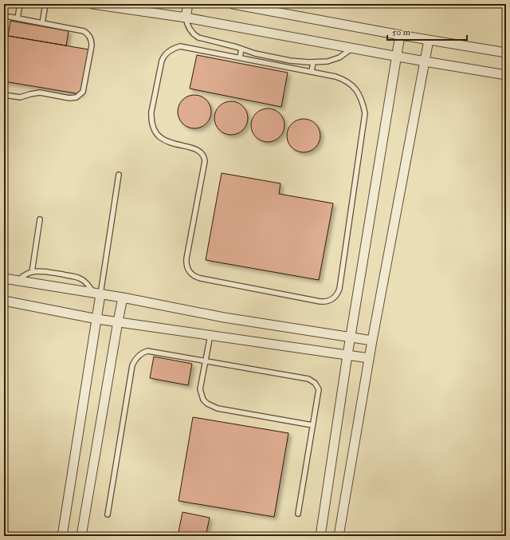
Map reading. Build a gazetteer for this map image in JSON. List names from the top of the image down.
{
  "scale_bar": "50 m"
}
